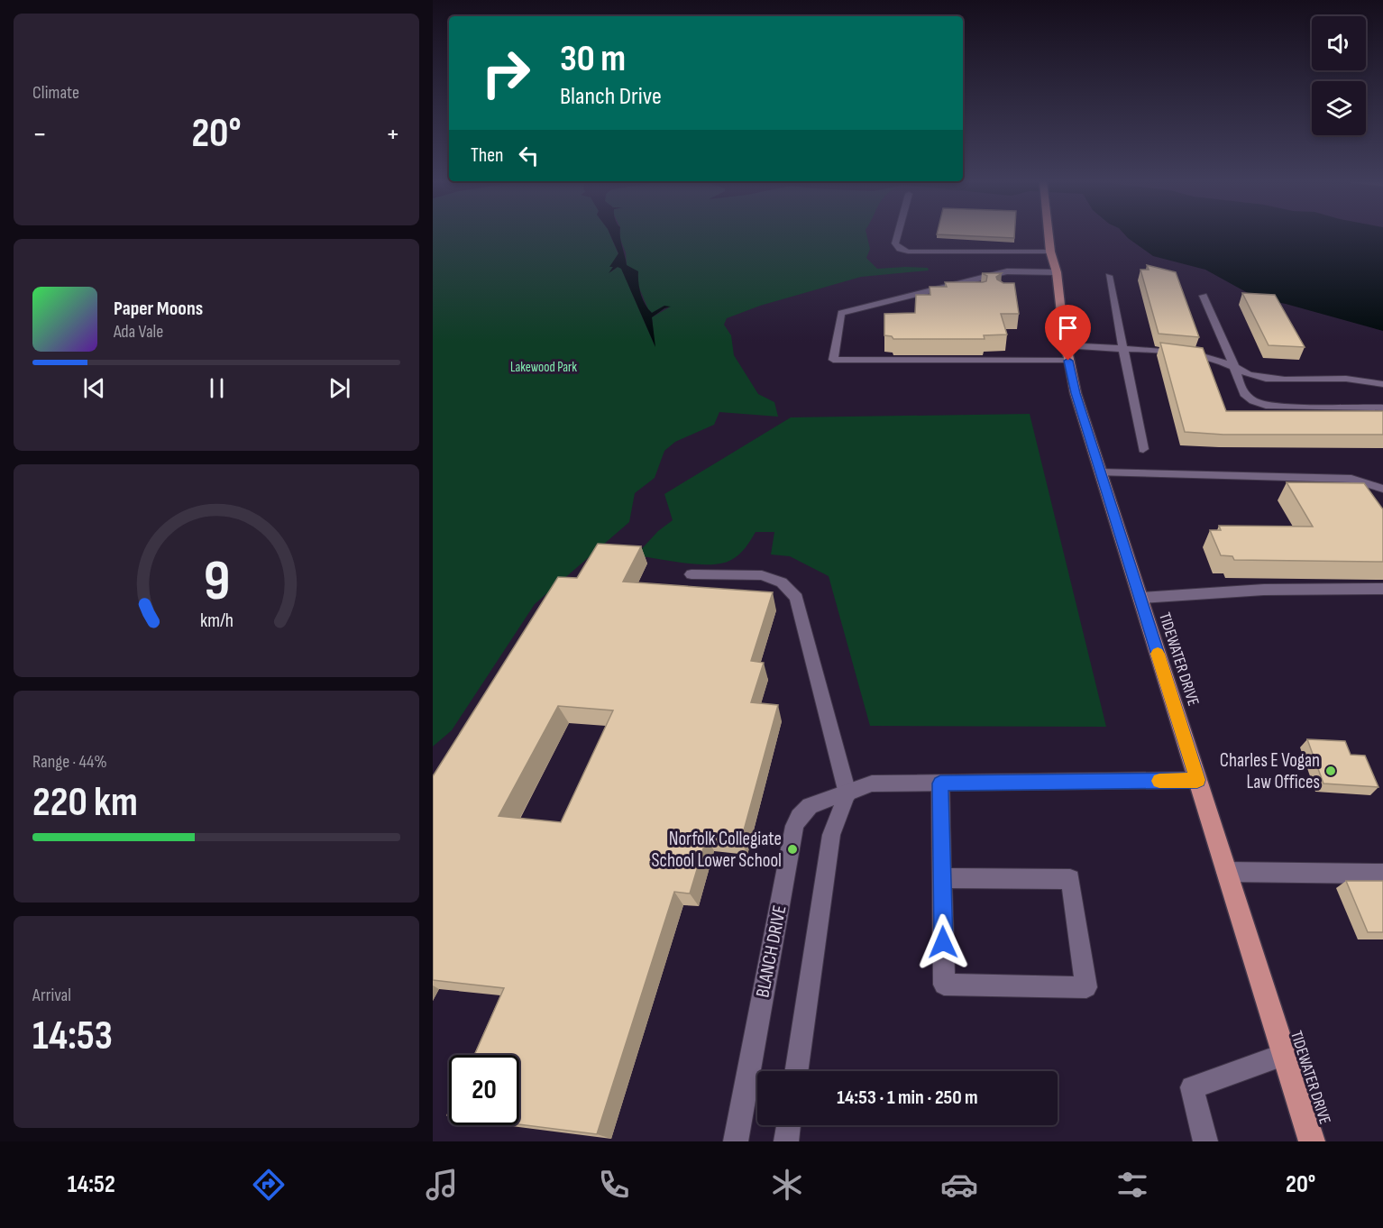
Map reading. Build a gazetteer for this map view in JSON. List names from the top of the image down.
{
  "streets": {
    "highway": ["TIDEWATER DRIVE"],
    "street": ["BLANCH DRIVE"]
  },
  "crossings": [
    ["TIDEWATER DRIVE", "BLANCH DRIVE"]
  ],
  "parks": ["Lakewood Park"],
  "places": ["Charles E Vogan Law Offices", "Norfolk Collegiate School Lower School"],
  "page": {
    "tile": [
      "Climate",
      ["Range · 44%", "220 km"],
      ["Arrival", "14:53"]
    ],
    "turn": ["30 m", "Blanch Drive"],
    "heat": ["−", "20°", "+"],
    "then": "Then",
    "song": ["Paper Moons", "Ada Vale"],
    "limit": "20",
    "trip": "14:53 · 1 min · 250 m",
    "tabs": ["14:52", "20°"],
    "gauge": ["9", "km/h"]
  }
}
